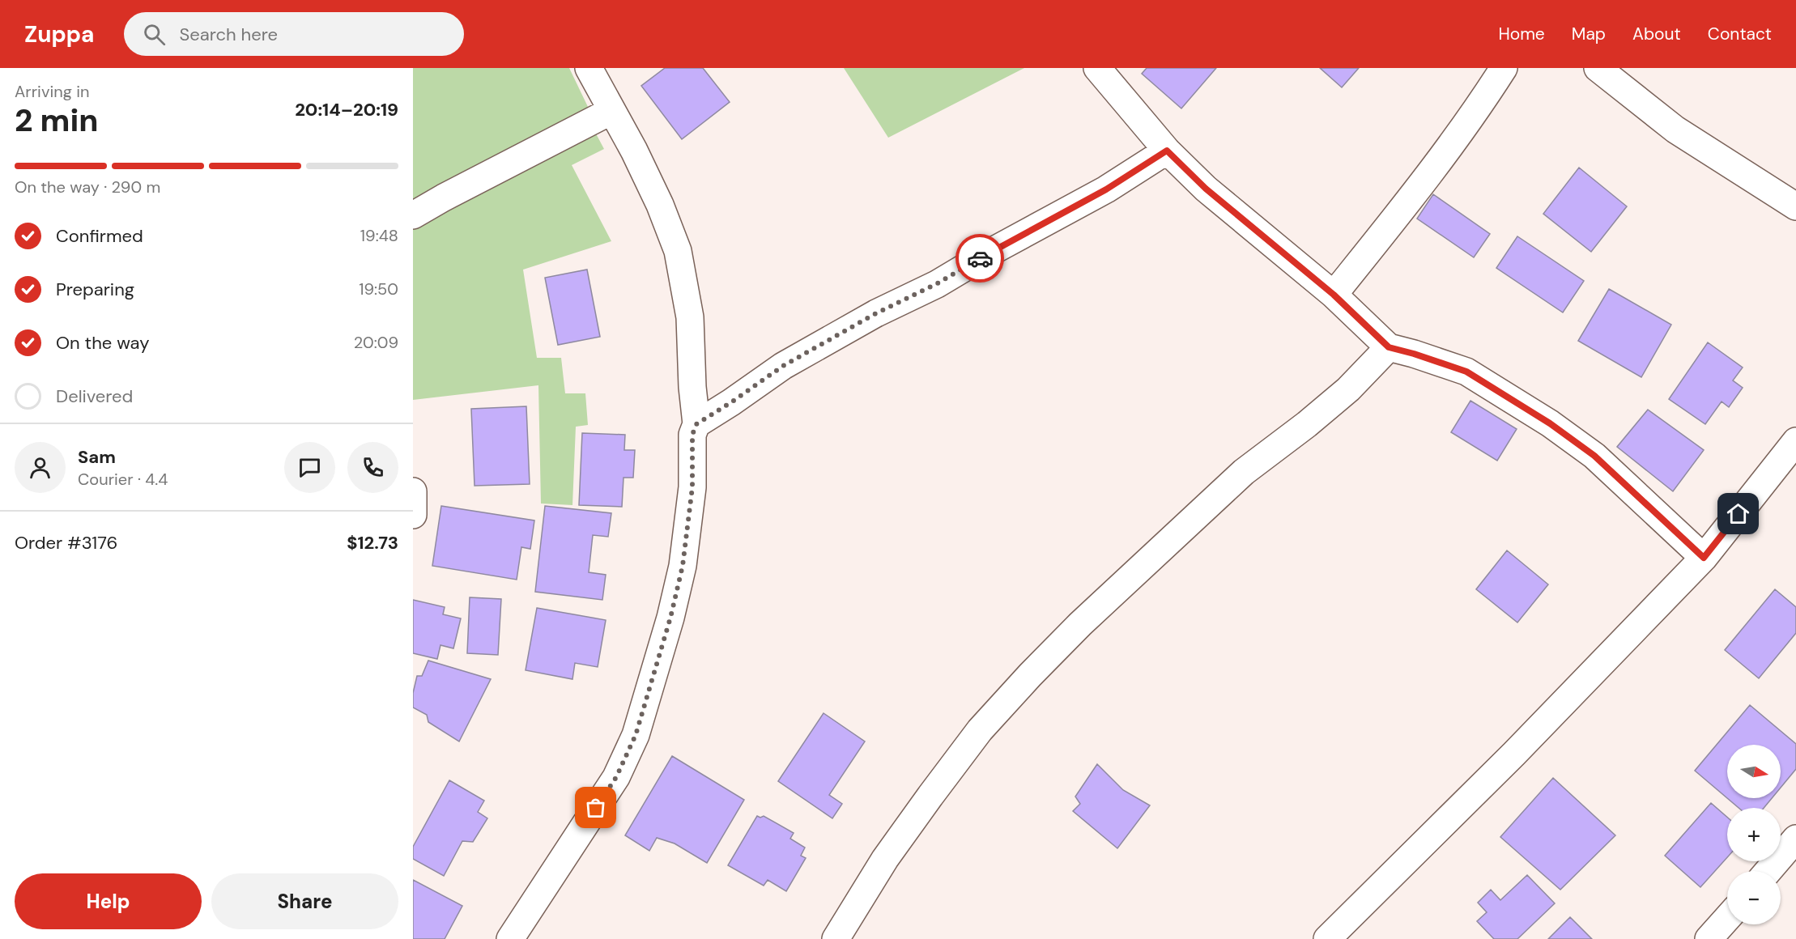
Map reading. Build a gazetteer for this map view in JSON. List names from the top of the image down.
{
  "north": "right",
  "page": {
    "header": "Zuppa",
    "search": "Search here",
    "nav": [
      "Home",
      "Map",
      "About",
      "Contact"
    ],
    "heading": ["2 min", "Arriving in", "20:14–20:19"],
    "panel": [
      "Sam",
      "Courier · 4.4",
      "Order #3176",
      "$12.73"
    ],
    "bar": "On the way · 290 m",
    "list": [
      ["Confirmed", "19:48"],
      ["Preparing", "19:50"],
      ["On the way", "20:09"],
      "Delivered"
    ],
    "map_buttons": ["+", "−"],
    "buttons": ["Help", "Share"]
  }
}
